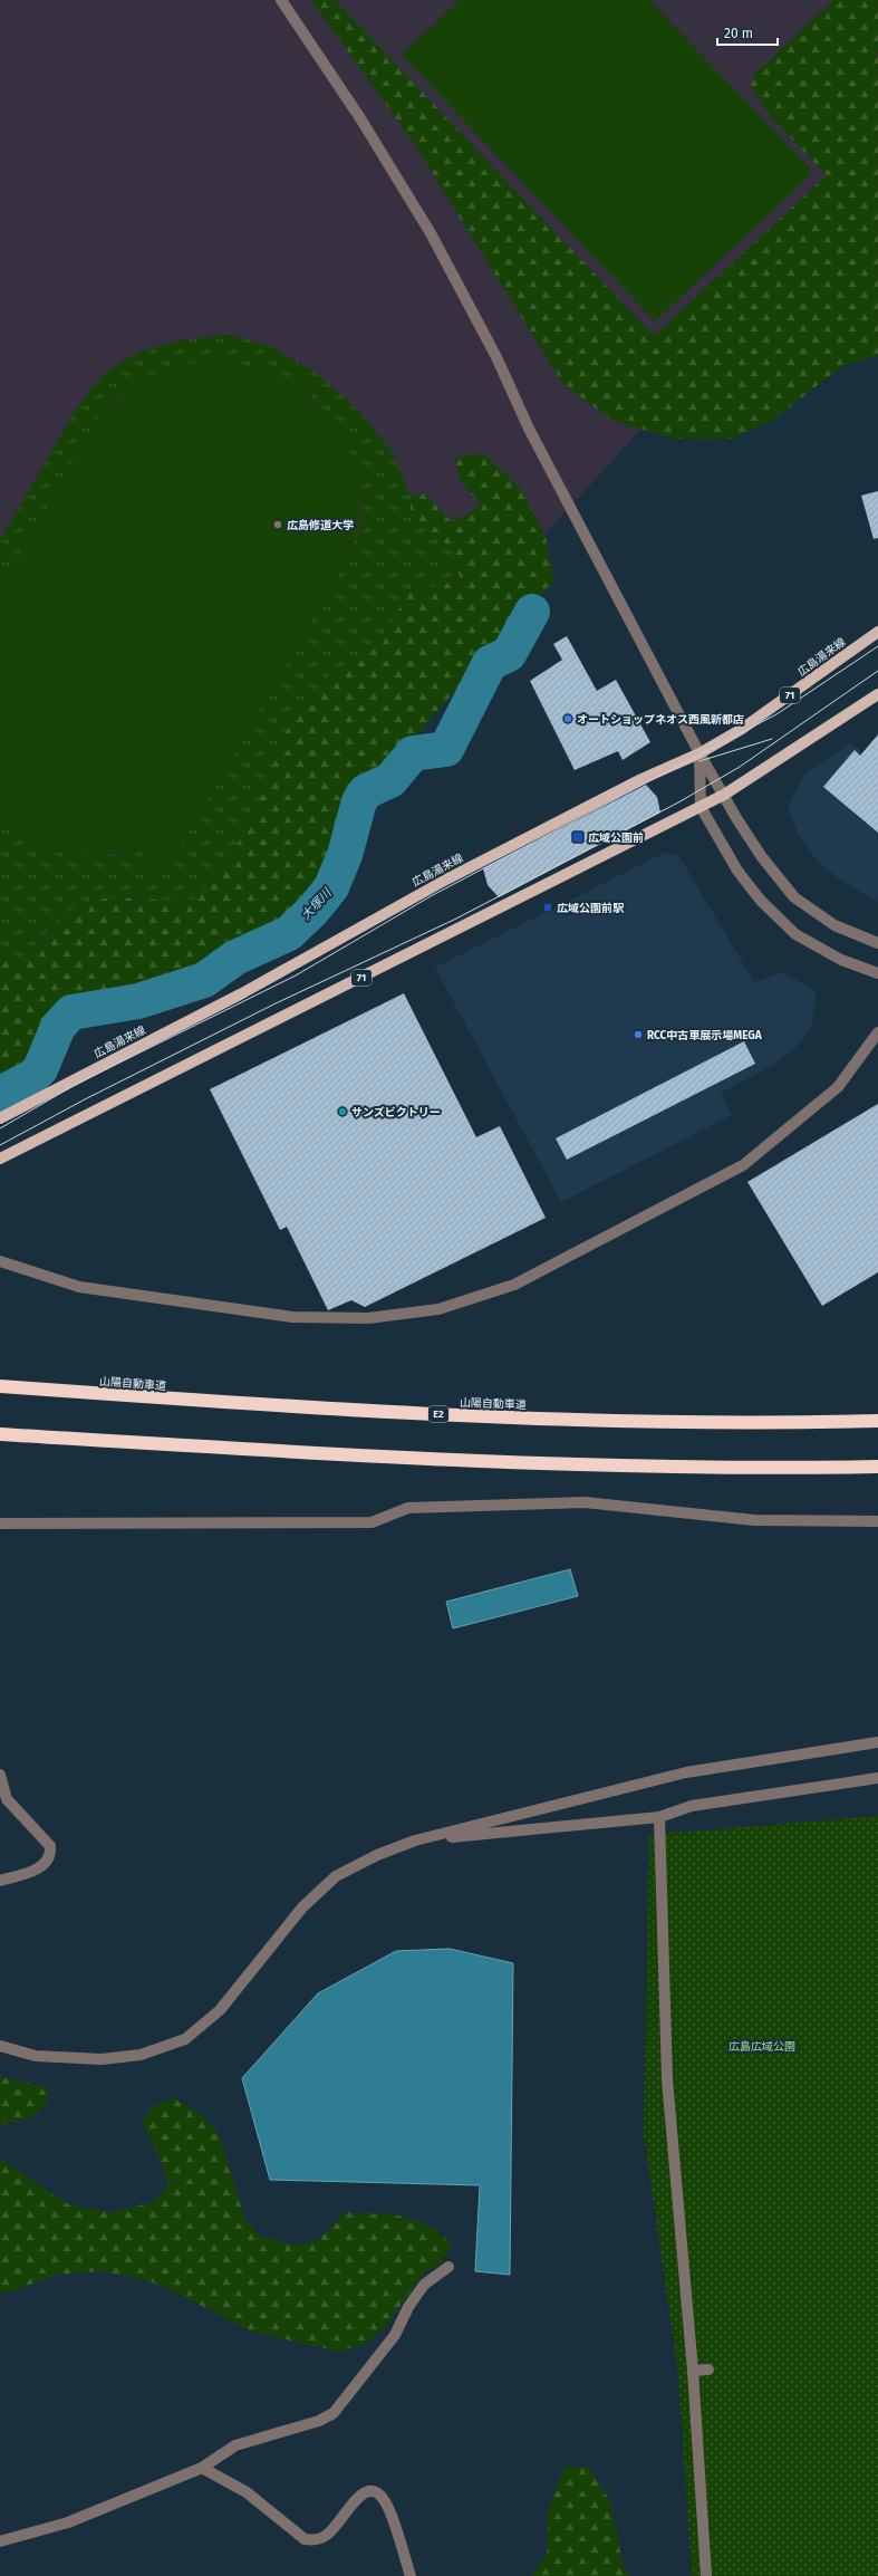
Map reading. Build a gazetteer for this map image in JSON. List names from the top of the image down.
{
  "streets": {
    "highway": ["山陽自動車道", "E2"],
    "main road": ["広島湯来線", "71"]
  },
  "water": ["大塚川"],
  "parks": ["広島広域公園"],
  "places": {
    "other": [
      "広島修道大学",
      "オートショップネオス西風新都店",
      "RCC中古車展示場MEGA",
      "サンズビクトリー"
    ],
    "transit": ["広域公園前", "広域公園前駅"]
  },
  "scale_bar": "20 m"
}
